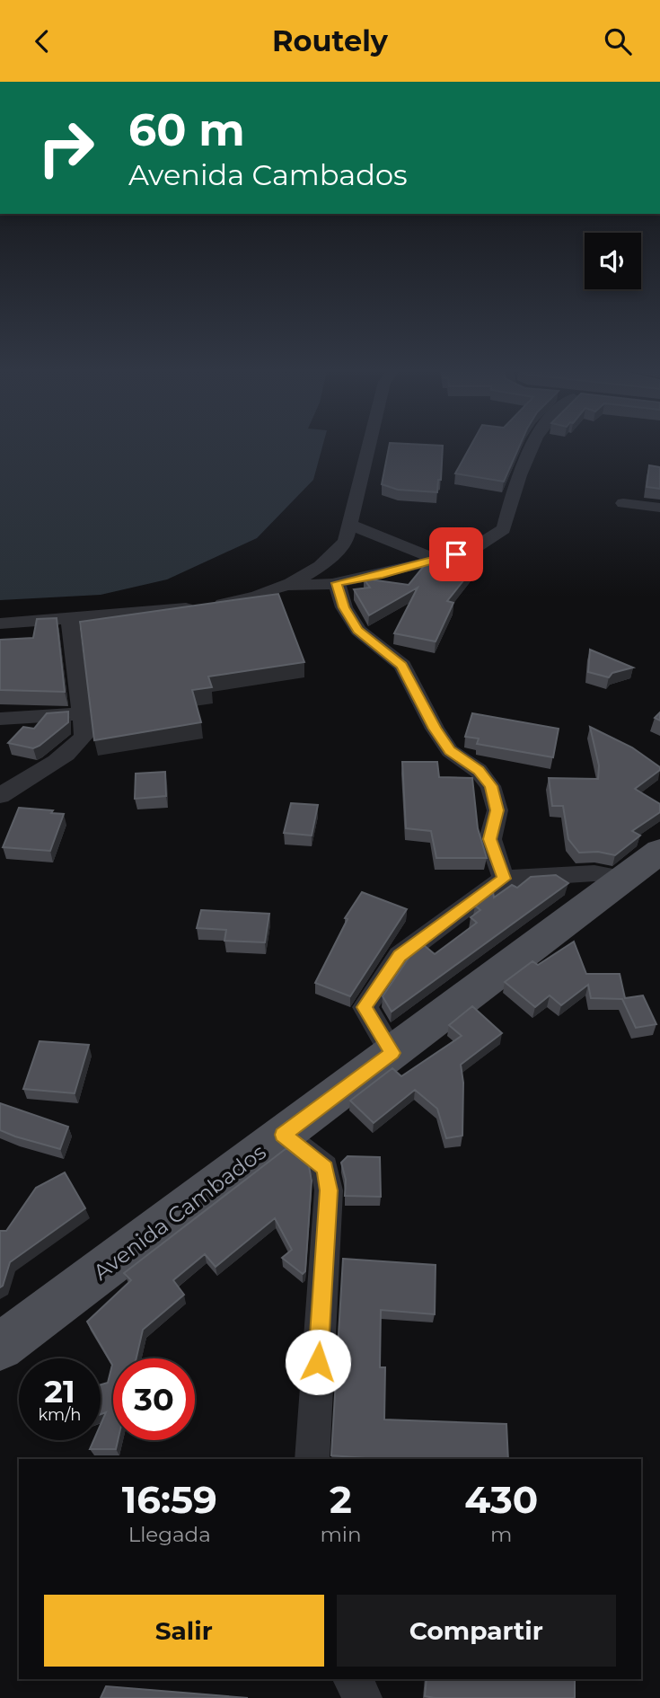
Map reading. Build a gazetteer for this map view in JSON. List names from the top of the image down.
{
  "streets": {
    "main road": ["Avenida Cambados"]
  },
  "page": {
    "header": "Routely",
    "turn": ["60 m", "Avenida Cambados"],
    "speed": "21 km/h",
    "limit": "30",
    "eta": [
      "16:59",
      "Llegada",
      "2",
      "min",
      "430",
      "m"
    ],
    "buttons": ["Salir", "Compartir"]
  }
}
